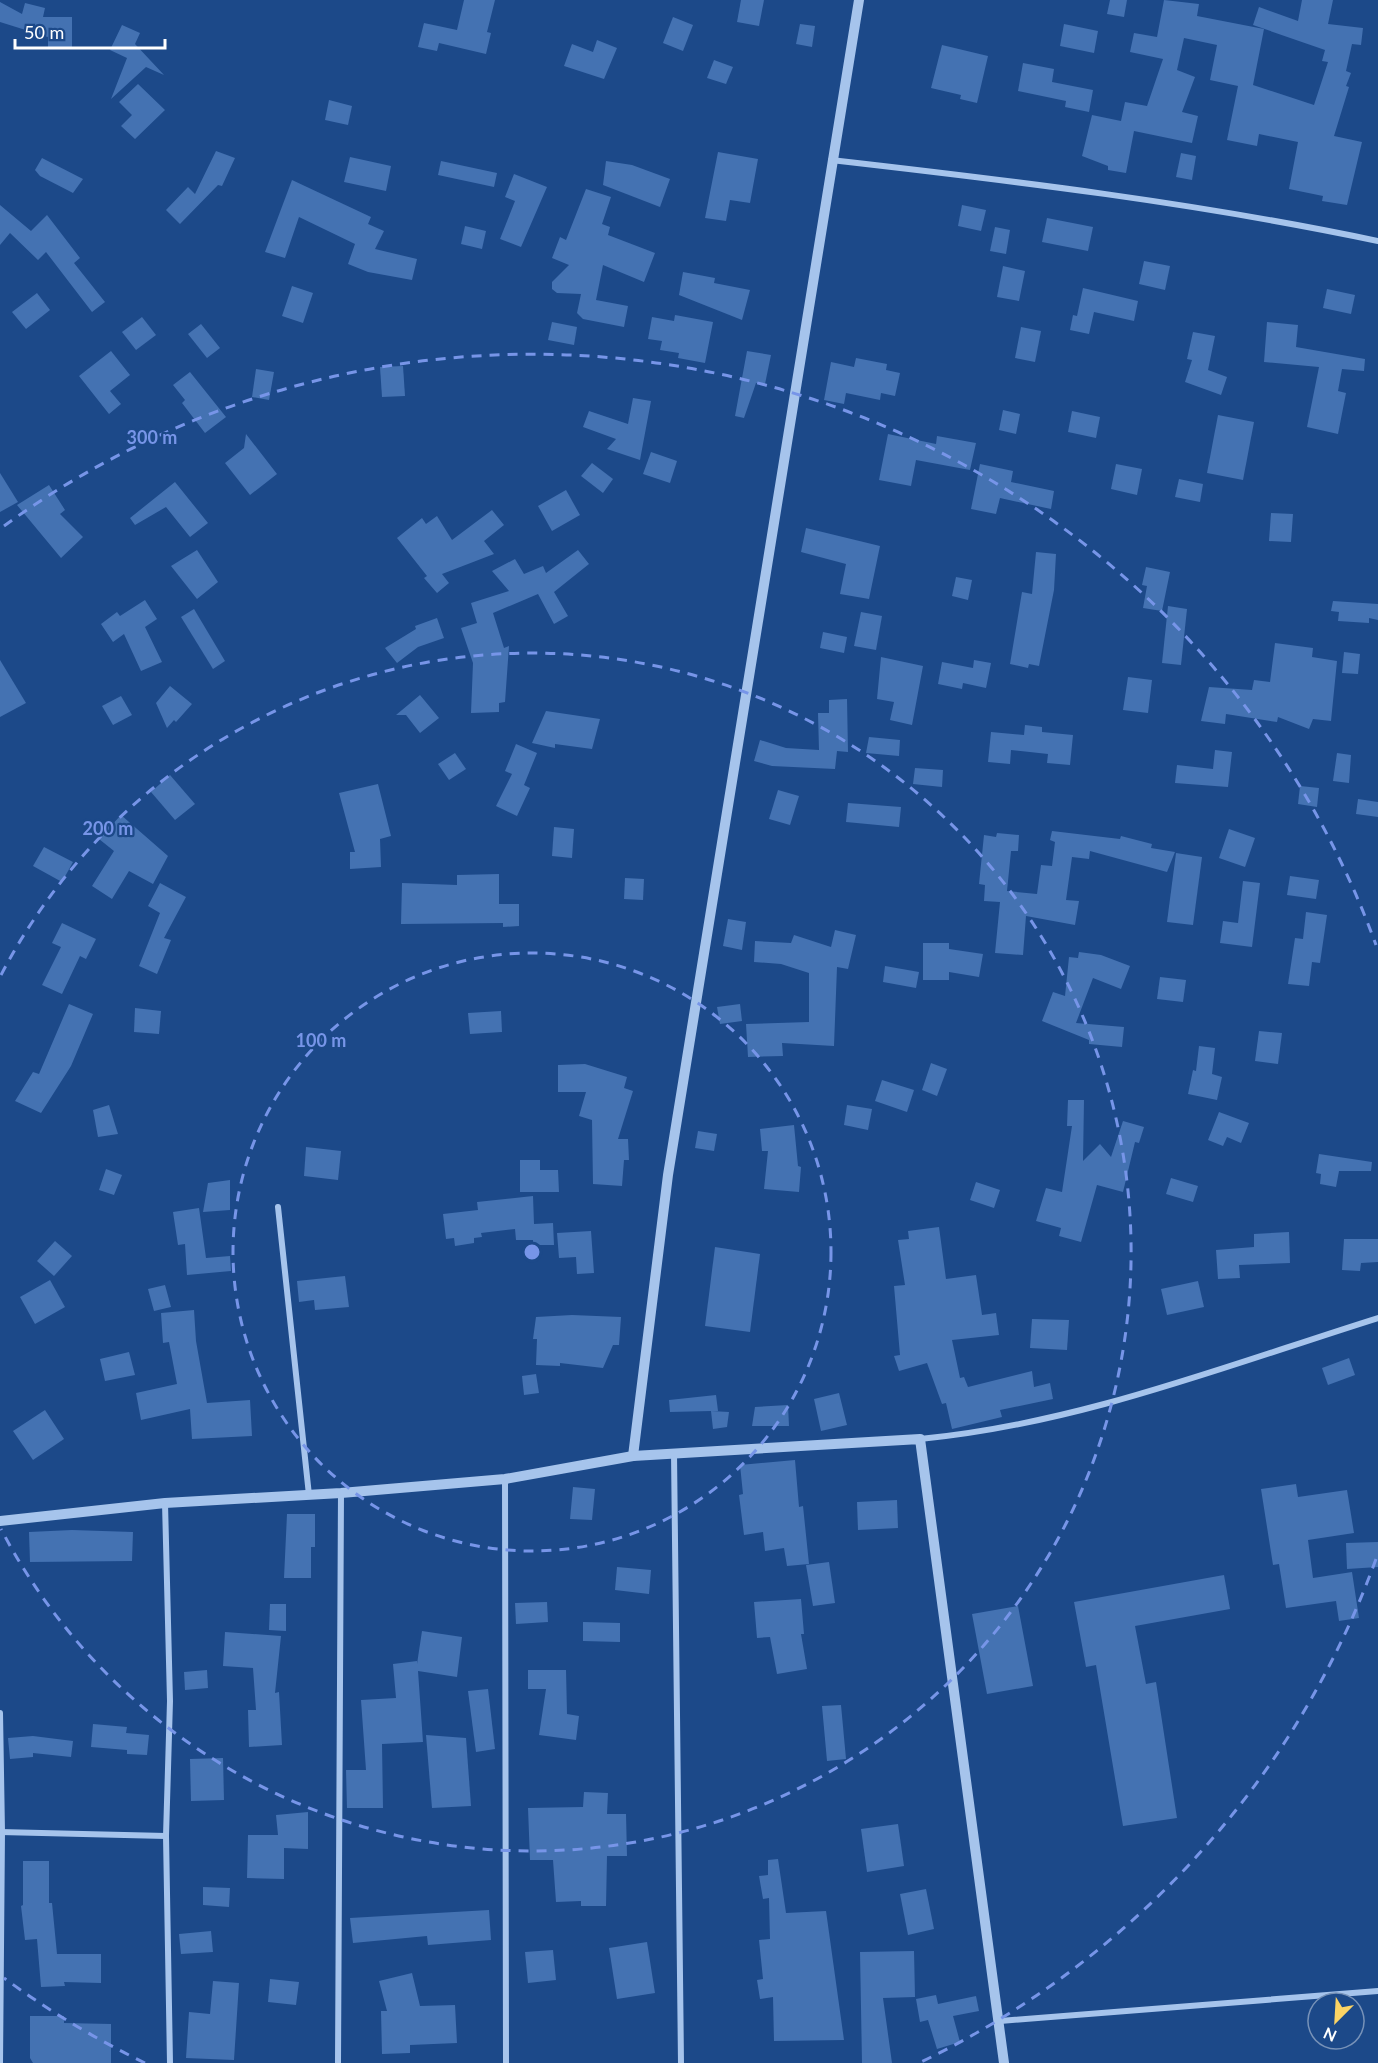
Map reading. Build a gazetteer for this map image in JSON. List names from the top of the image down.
{
  "scale_bar": "50 m",
  "north": "bottom left",
  "rings": ["300 m", "200 m", "100 m"]
}
